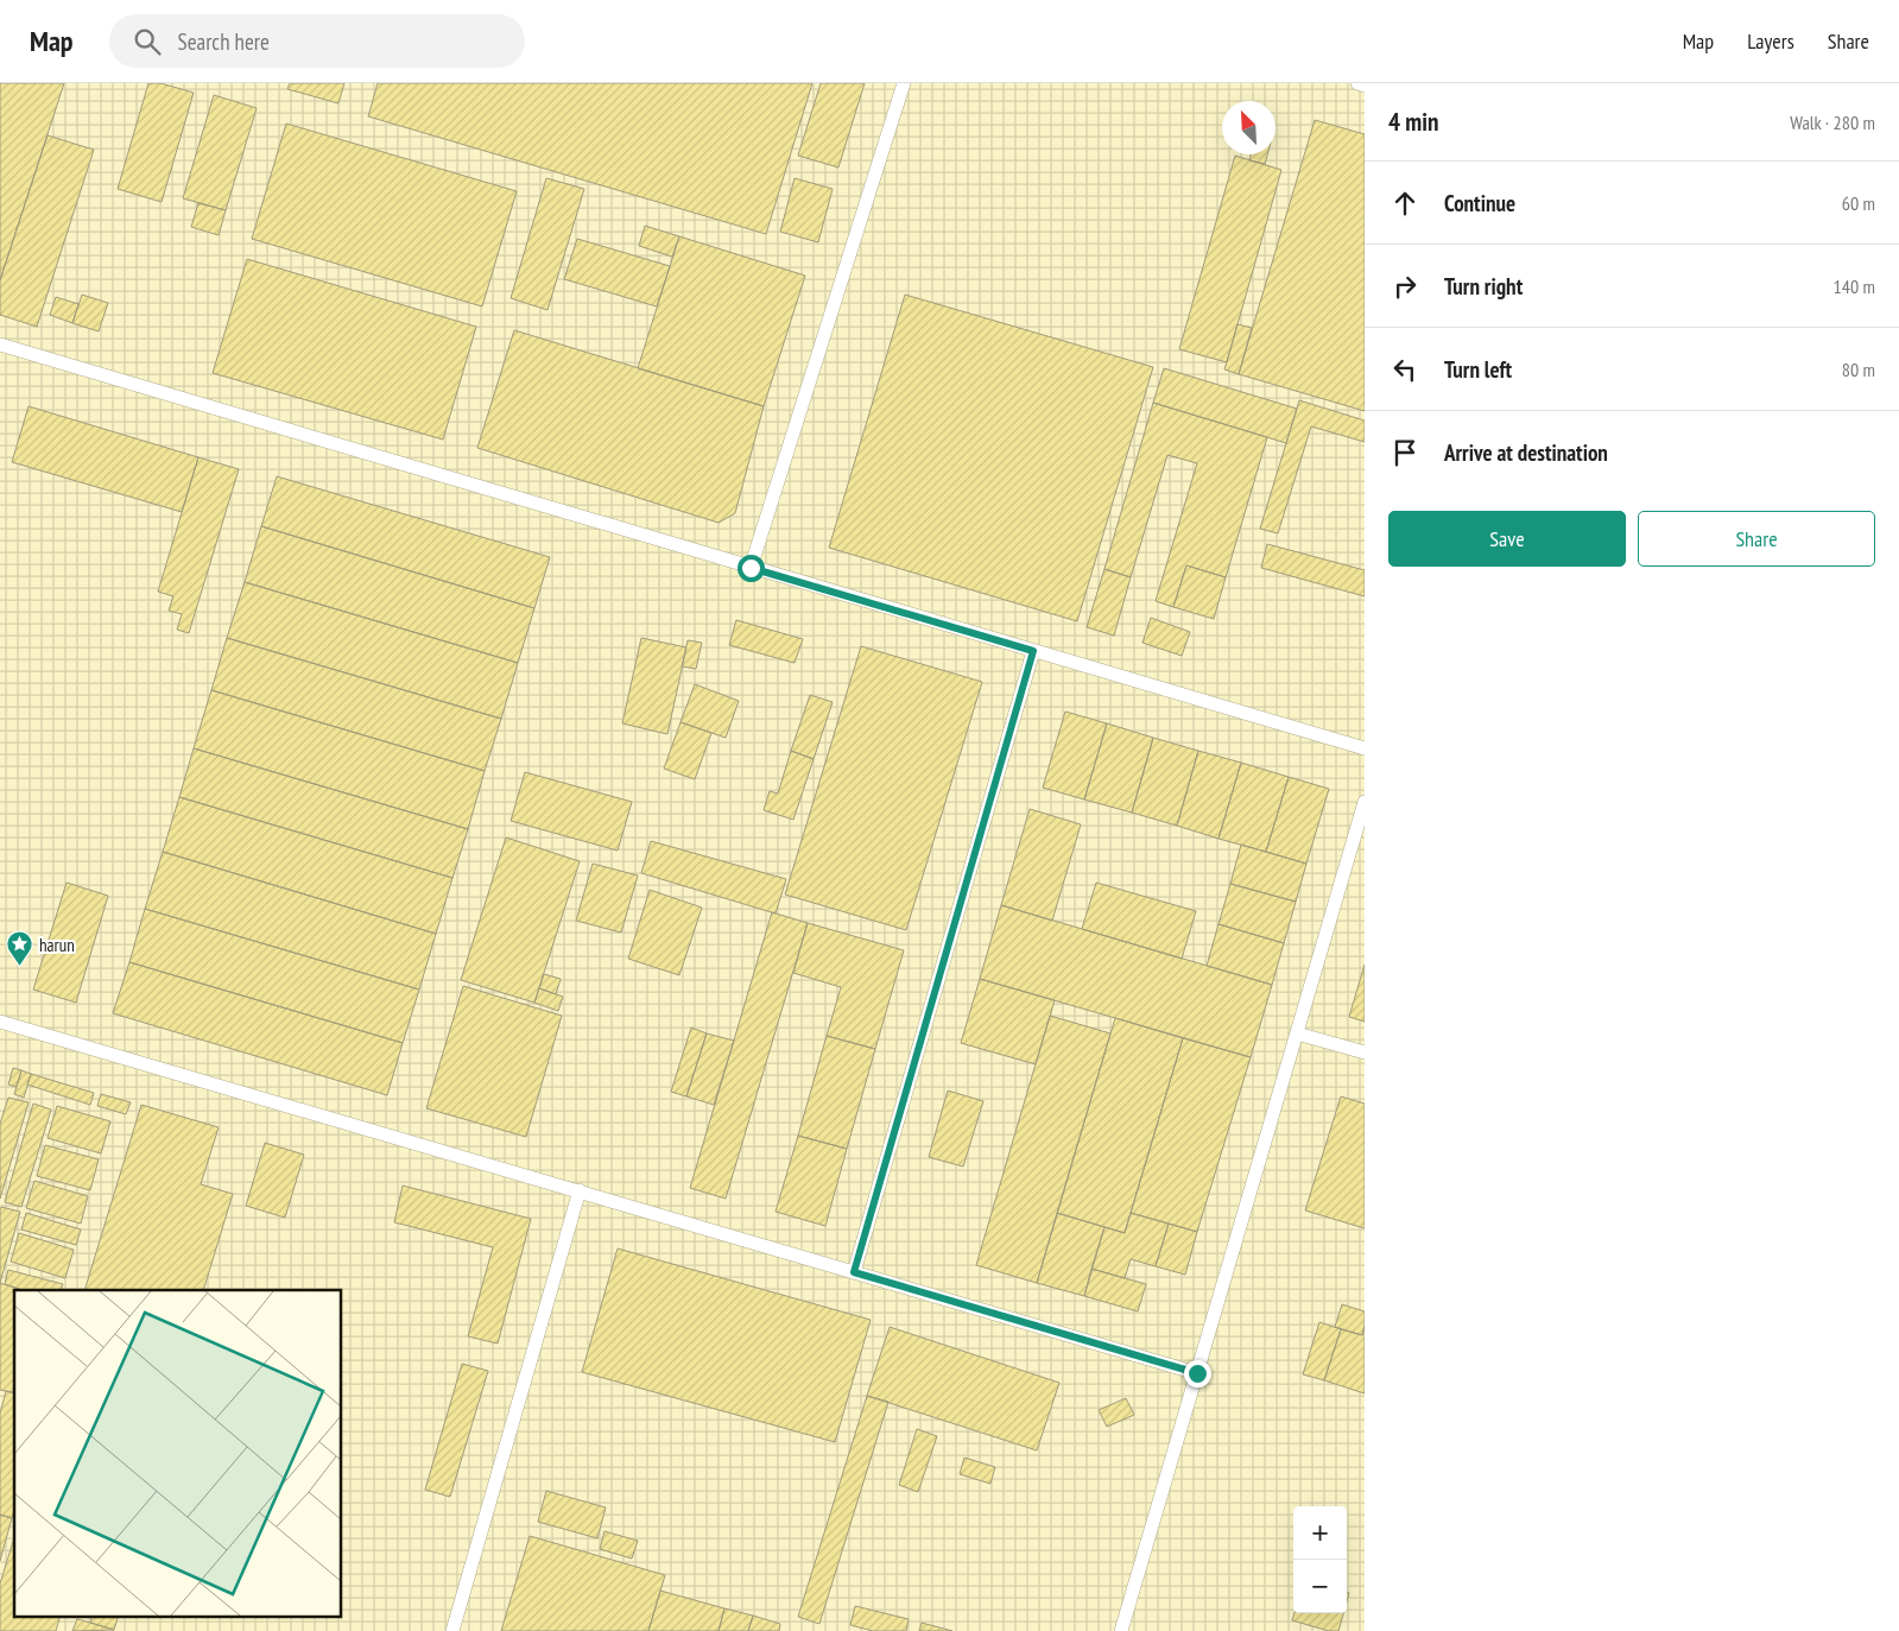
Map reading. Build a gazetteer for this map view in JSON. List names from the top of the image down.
{
  "places": {
    "place": ["harun"]
  },
  "north": "top left",
  "page": {
    "header": "Map",
    "search": "Search here",
    "nav": ["Map", "Layers", "Share"],
    "heading": ["4 min", "Walk · 280 m"],
    "list": [
      ["Continue", "60 m"],
      ["Turn right", "140 m"],
      ["Turn left", "80 m"],
      "Arrive at destination"
    ],
    "buttons": ["Save", "Share"],
    "map_buttons": ["+", "−"]
  }
}
